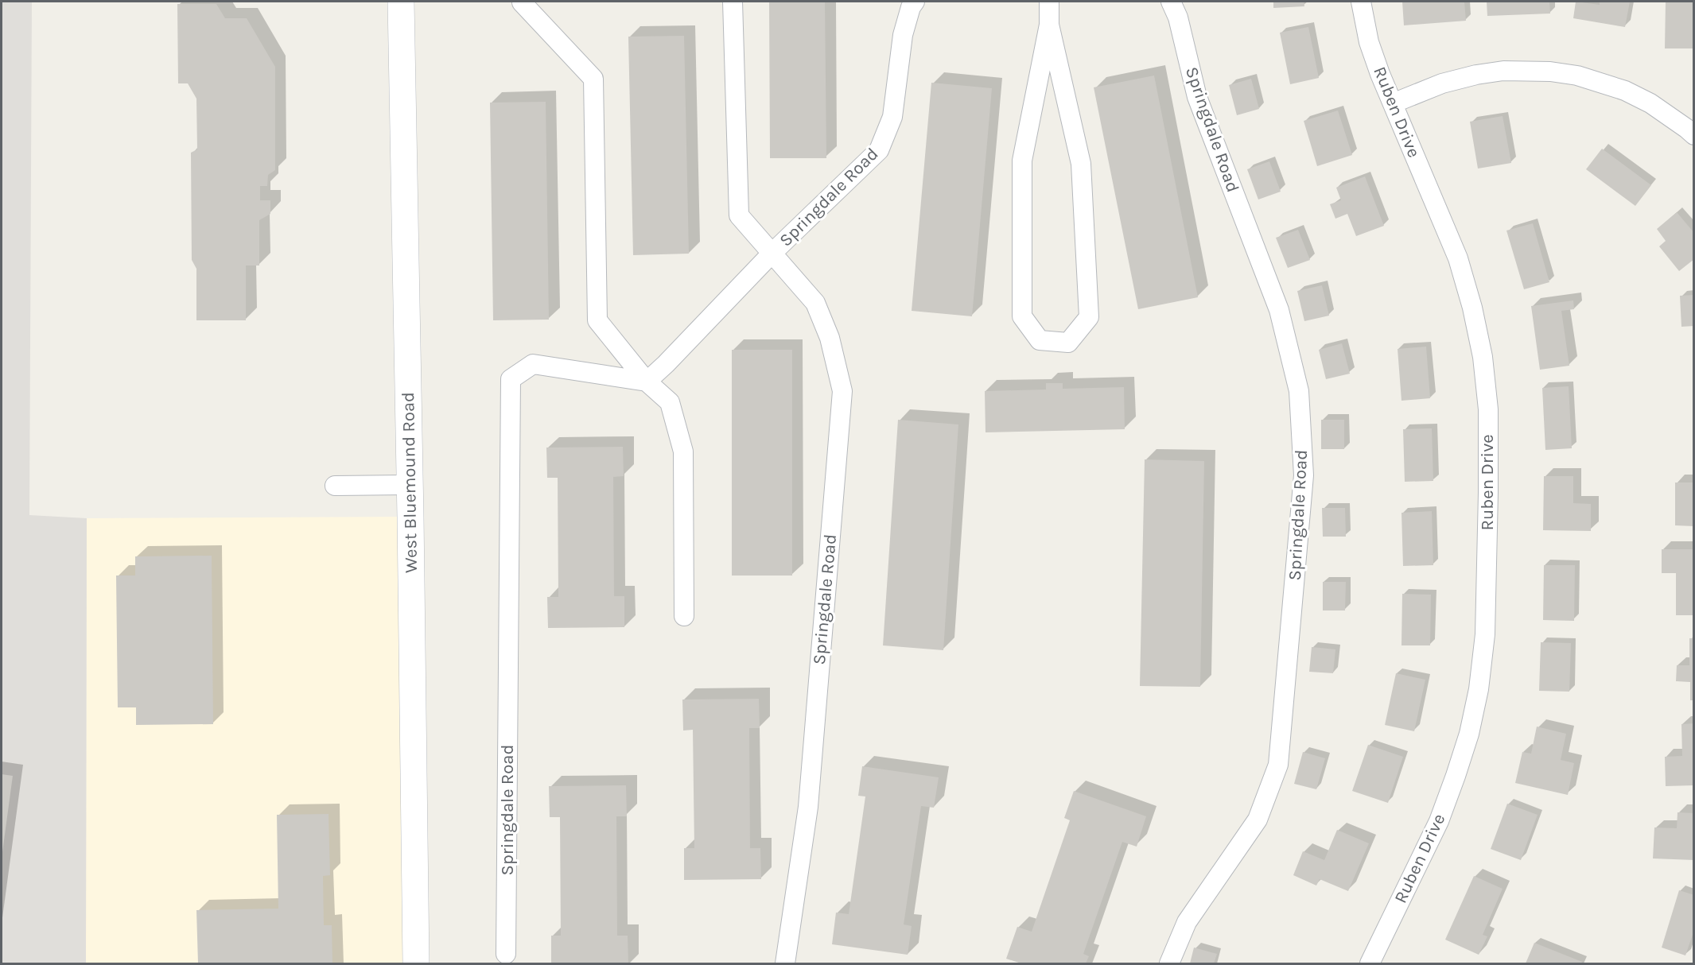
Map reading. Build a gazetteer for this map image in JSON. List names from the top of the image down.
{
  "streets": {
    "main road": ["West Bluemound Road"],
    "street": ["Ruben Drive", "Springdale Road"]
  }
}
